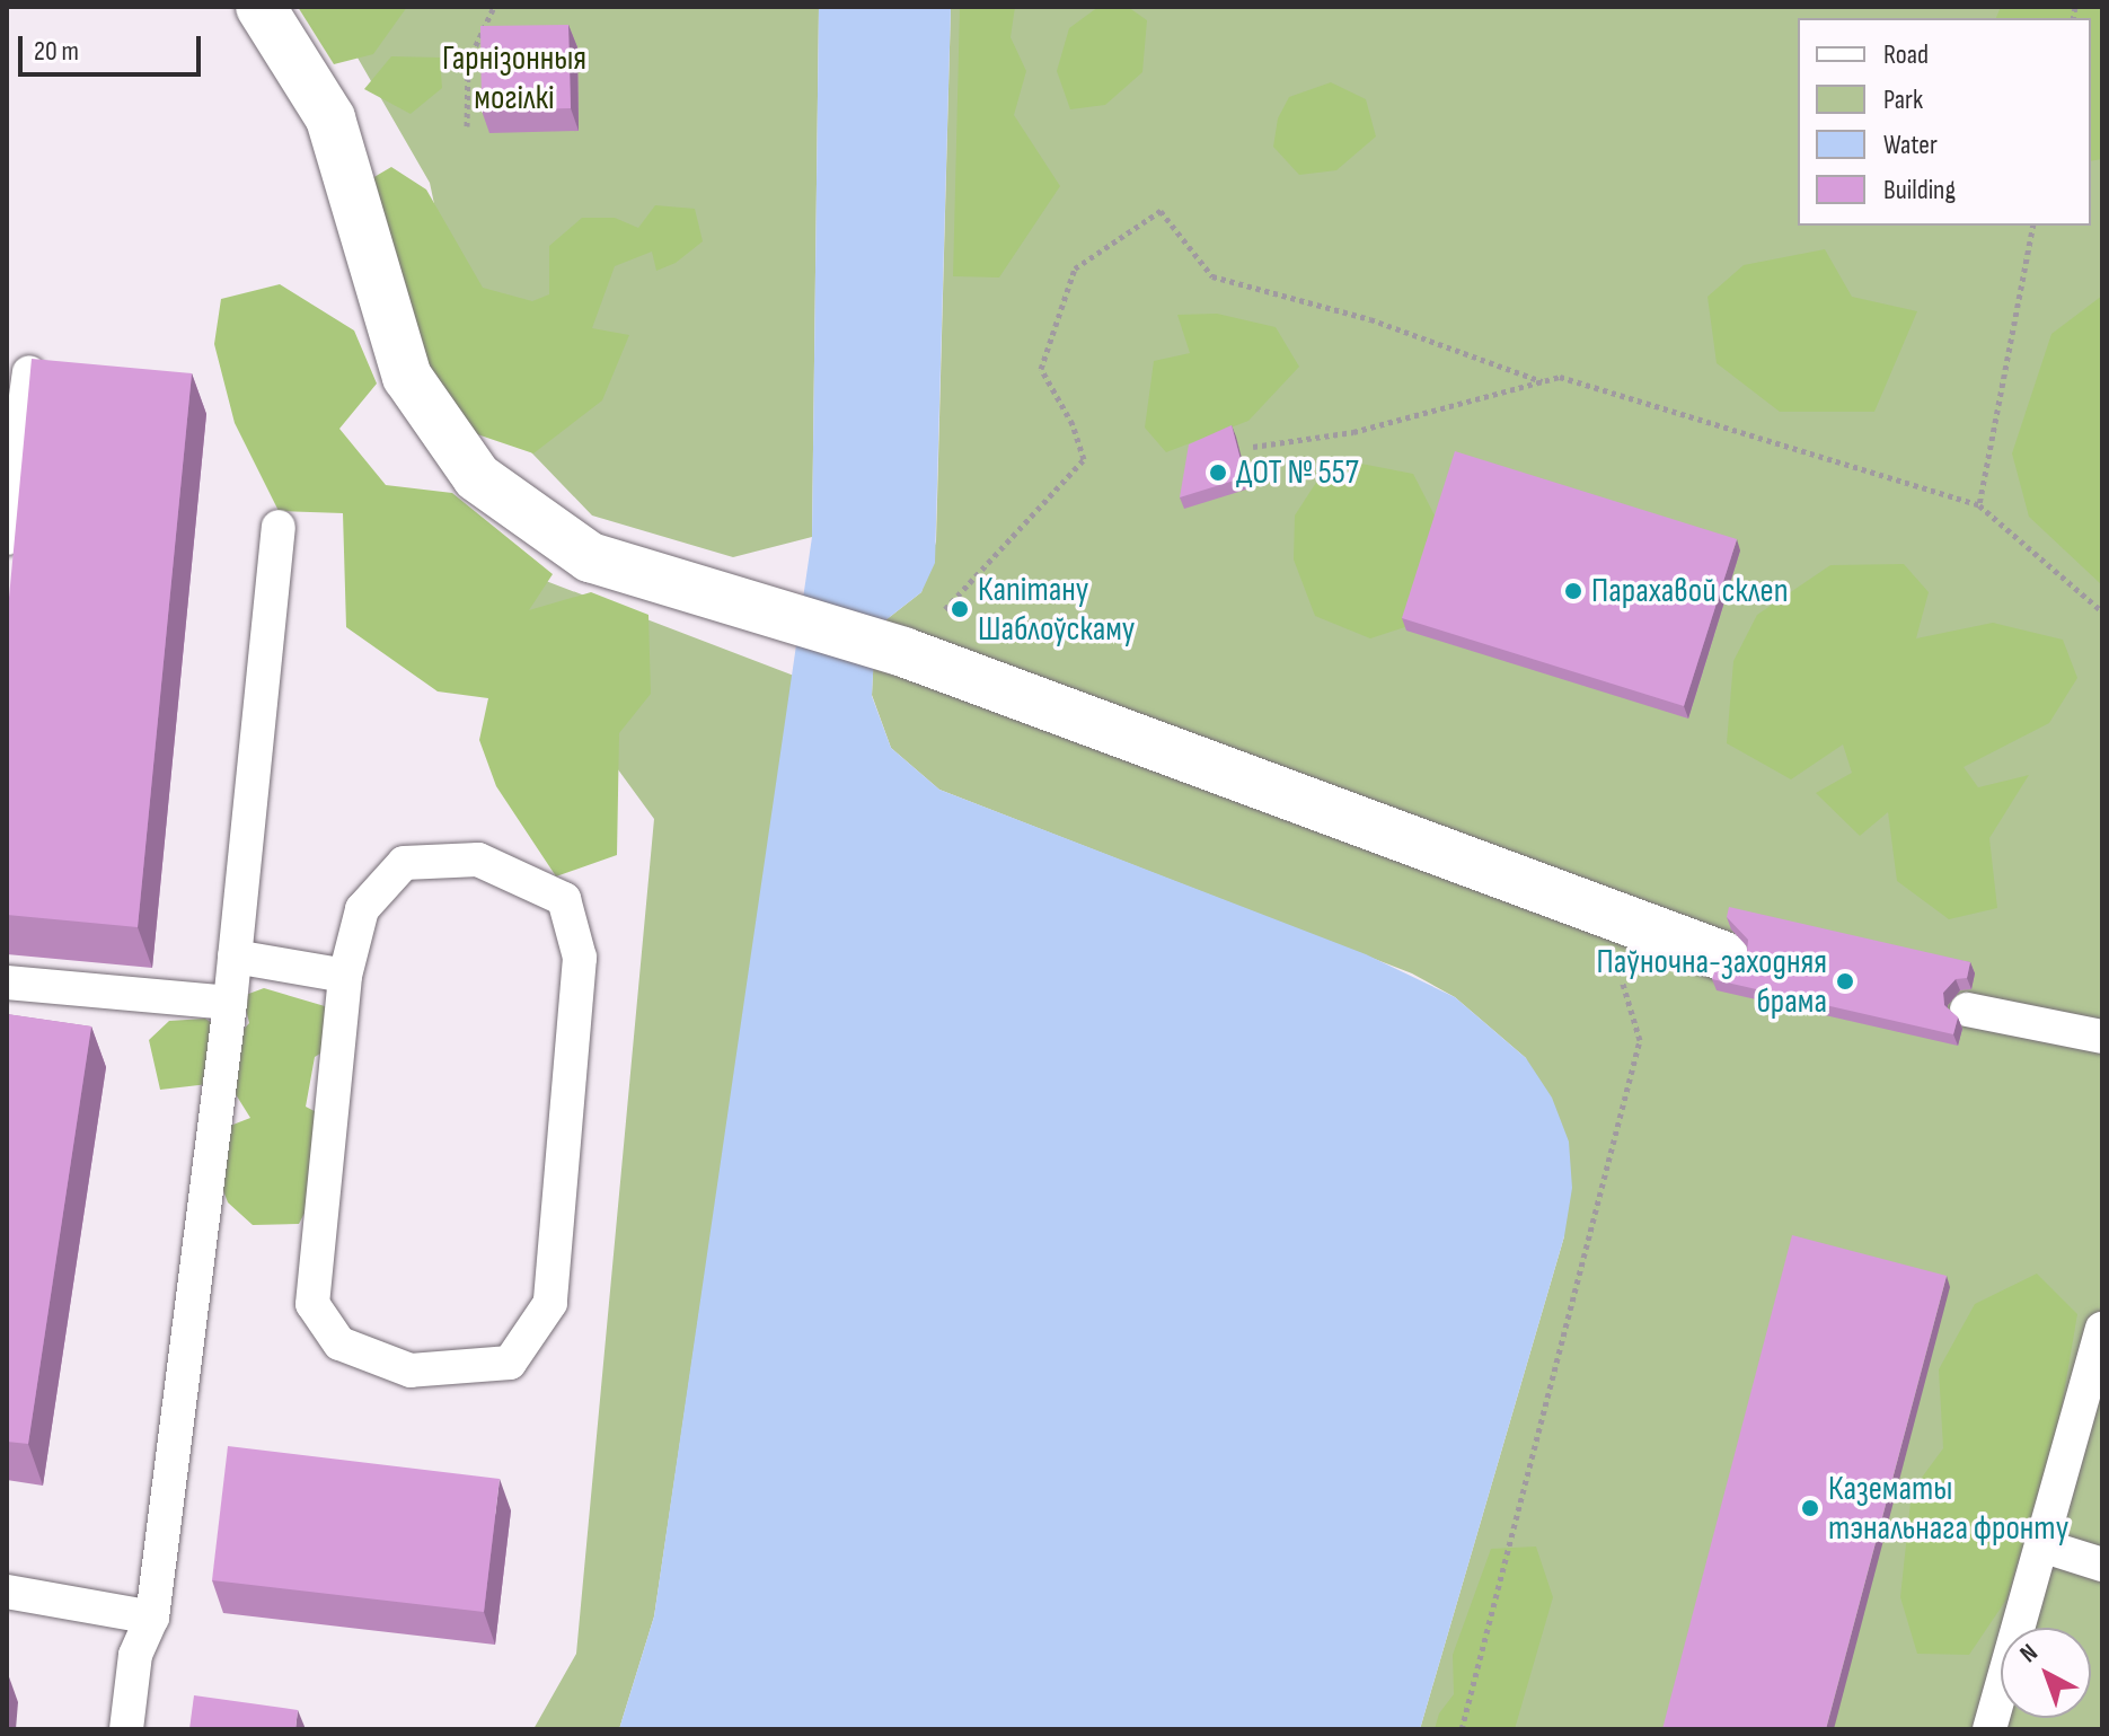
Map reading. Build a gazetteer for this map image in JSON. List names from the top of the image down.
{
  "parks": ["Гарнізонныя могілкі"],
  "places": [
    "ДОТ № 557",
    "Парахавой склеп",
    "Капітану Шаблоўскаму",
    "Паўночна-заходняя брама",
    "Казематы тэнальнага фронту"
  ],
  "legend": [
    "Road",
    "Park",
    "Water",
    "Building"
  ],
  "scale_bar": "20 m",
  "north": "top left"
}
